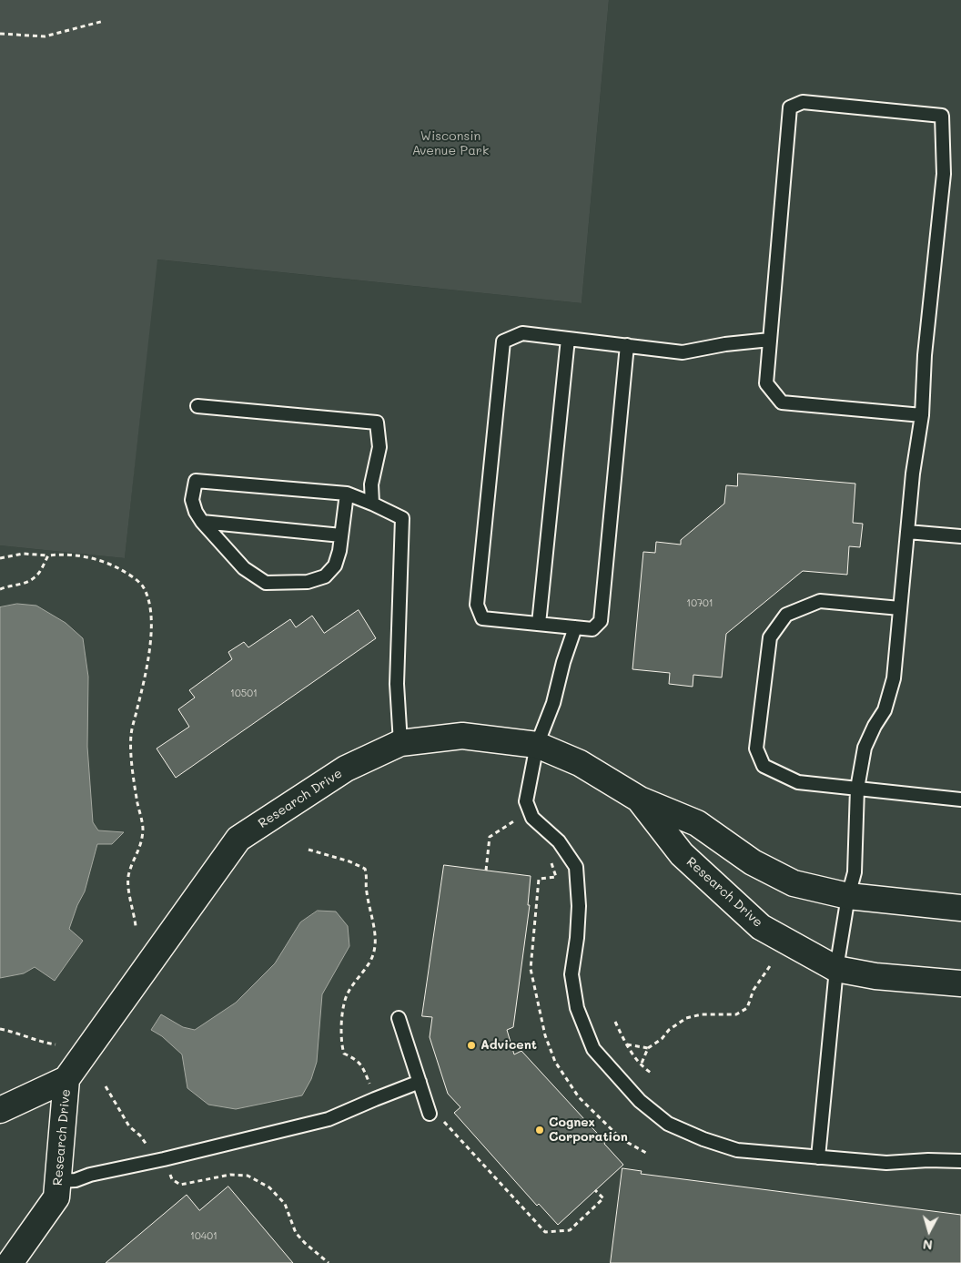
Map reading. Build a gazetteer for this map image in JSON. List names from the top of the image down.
{
  "streets": {
    "street": ["Research Drive"]
  },
  "parks": ["Wisconsin Avenue Park"],
  "places": ["Advicent", "Cognex Corporation"],
  "house_numbers": ["10701", "10501", "10401"],
  "north": "bottom"
}
